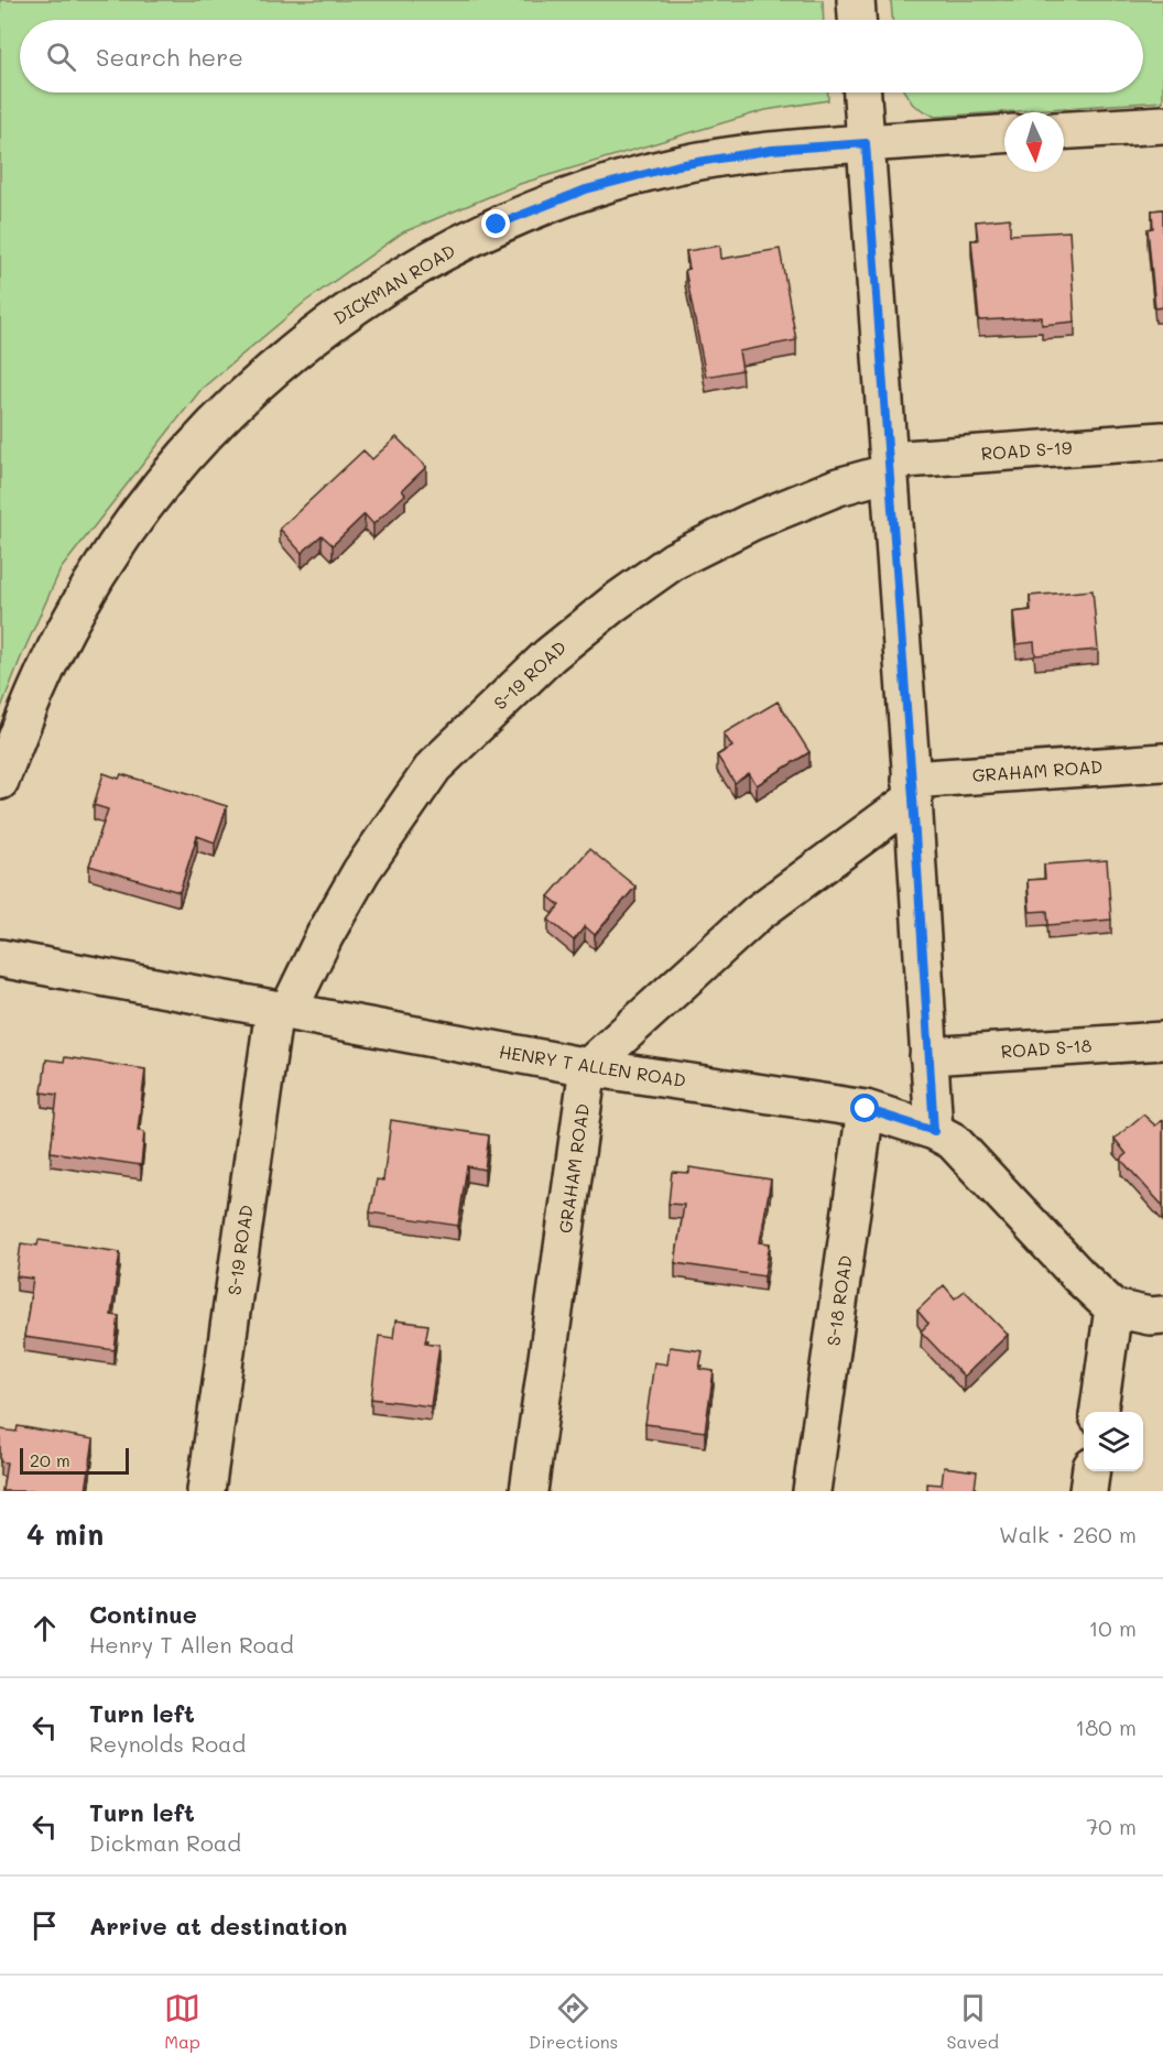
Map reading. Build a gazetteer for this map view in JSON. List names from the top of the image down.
{
  "streets": {
    "street": [
      "DICKMAN ROAD",
      "ROAD S-19",
      "S-19 ROAD",
      "GRAHAM ROAD",
      "ROAD S-18",
      "HENRY T ALLEN ROAD",
      "S-18 ROAD"
    ]
  },
  "crossings": [
    ["ROAD S-19", "S-19 ROAD"],
    ["S-19 ROAD", "HENRY T ALLEN ROAD"],
    ["GRAHAM ROAD", "HENRY T ALLEN ROAD"],
    ["HENRY T ALLEN ROAD", "S-18 ROAD"]
  ],
  "scale_bar": "20 m",
  "north": "bottom",
  "page": {
    "search": "Search here",
    "scale": "20 m",
    "heading": ["4 min", "Walk · 260 m"],
    "list": [
      ["Continue", "Henry T Allen Road", "10 m"],
      ["Turn left", "Reynolds Road", "180 m"],
      ["Turn left", "Dickman Road", "70 m"],
      "Arrive at destination"
    ],
    "nav": ["Map", "Directions", "Saved"]
  }
}
